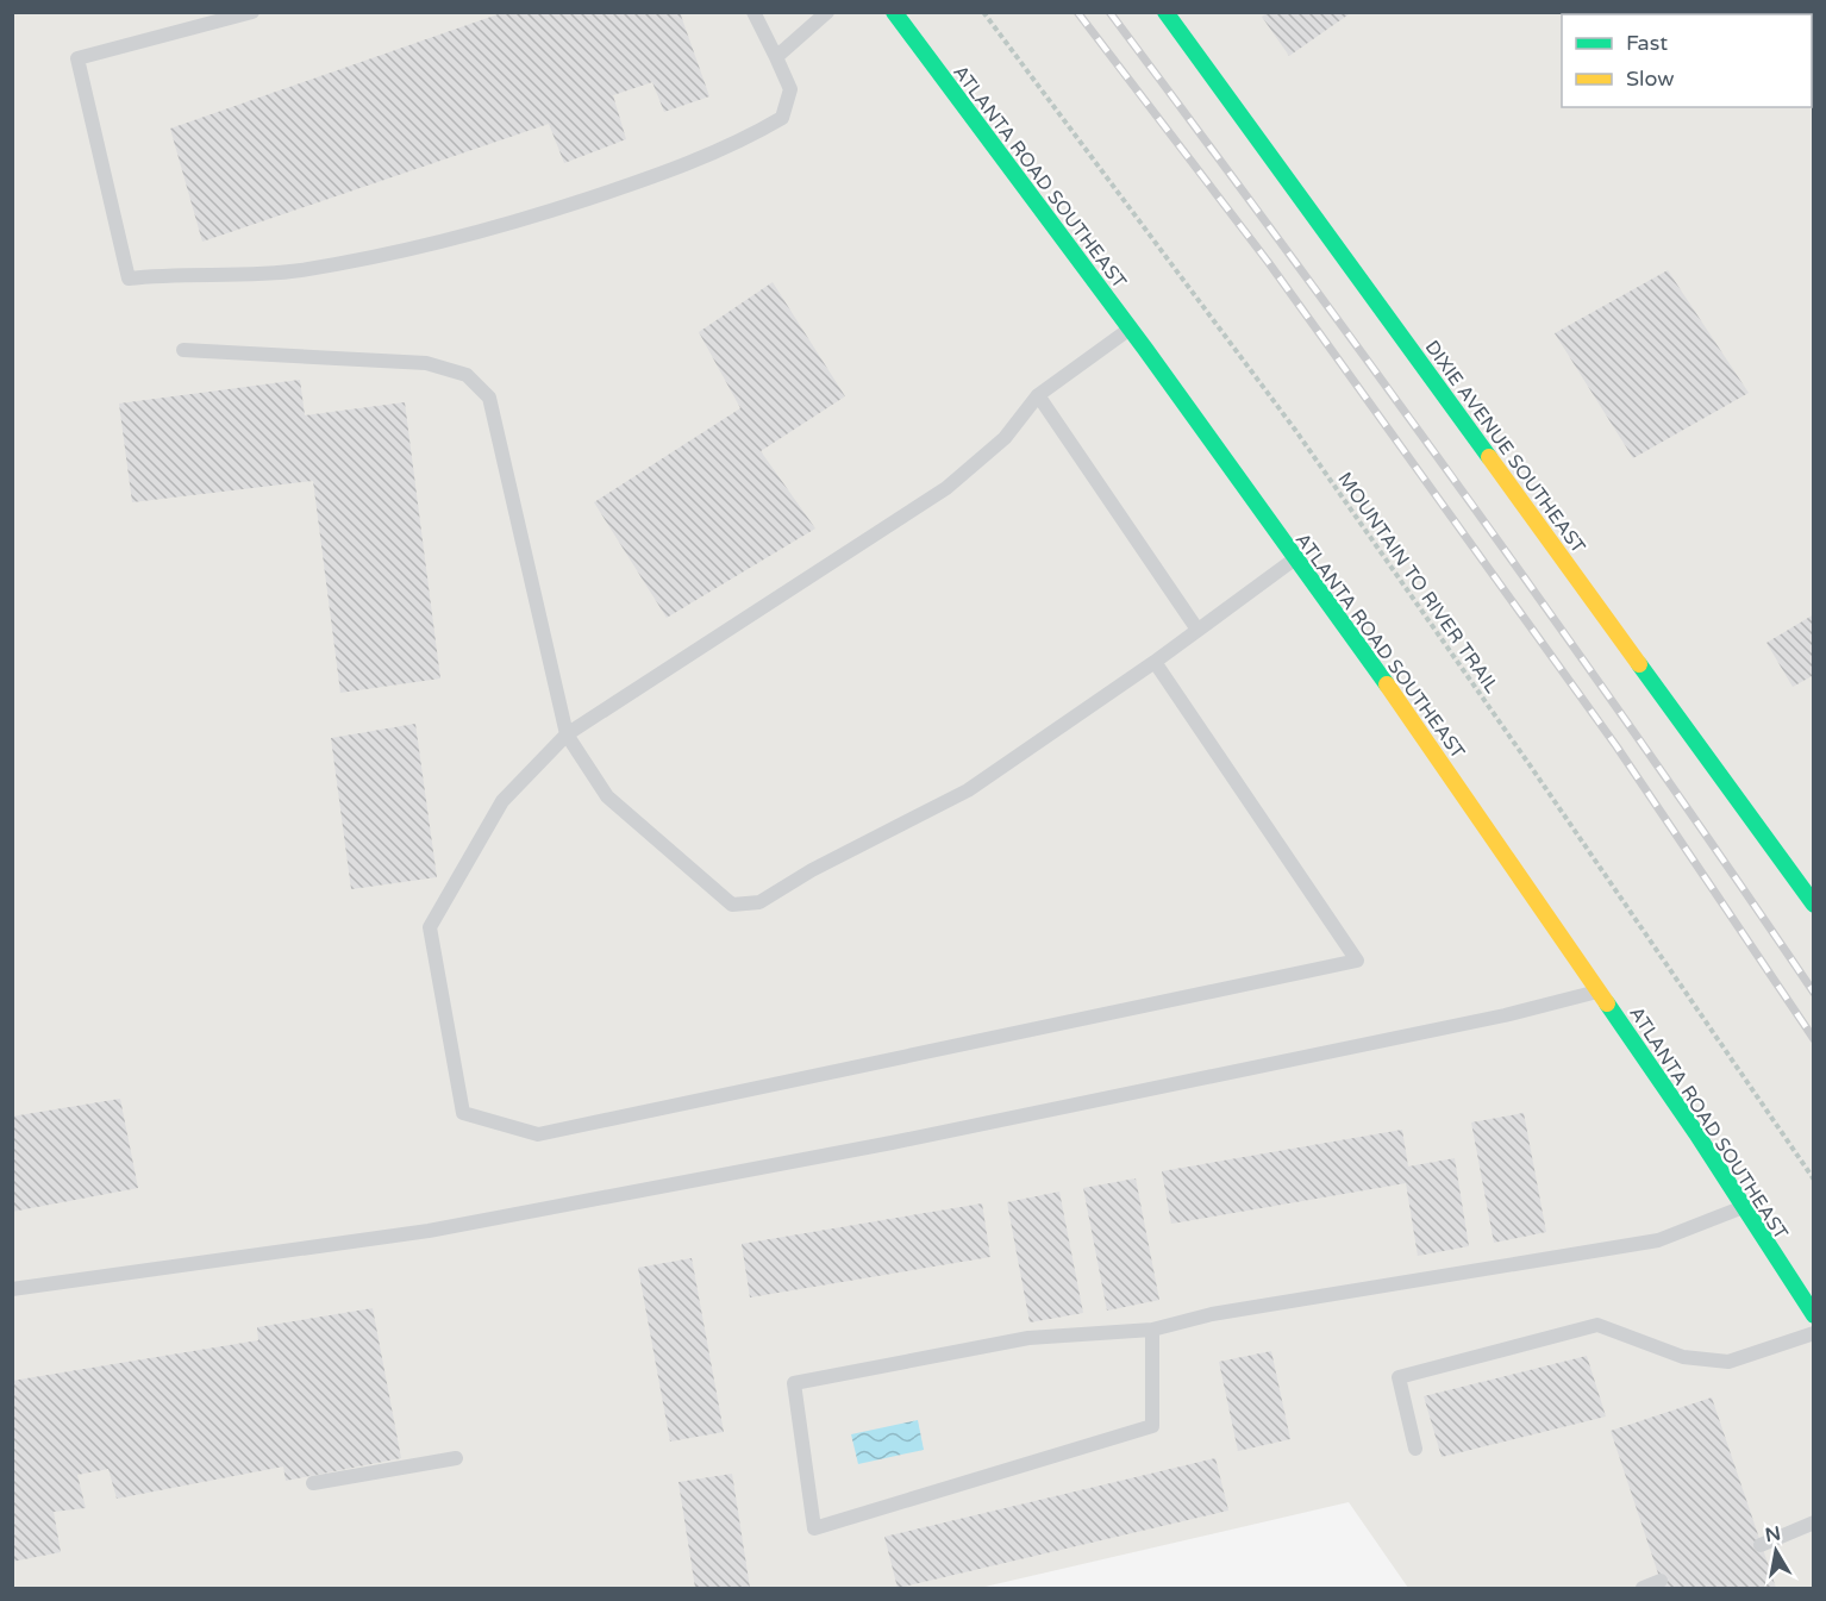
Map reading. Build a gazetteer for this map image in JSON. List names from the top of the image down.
{
  "streets": {
    "main road": ["ATLANTA ROAD SOUTHEAST", "DIXIE AVENUE SOUTHEAST"],
    "path": ["MOUNTAIN TO RIVER TRAIL"]
  },
  "legend": ["Fast", "Slow"],
  "north": "top"
}
